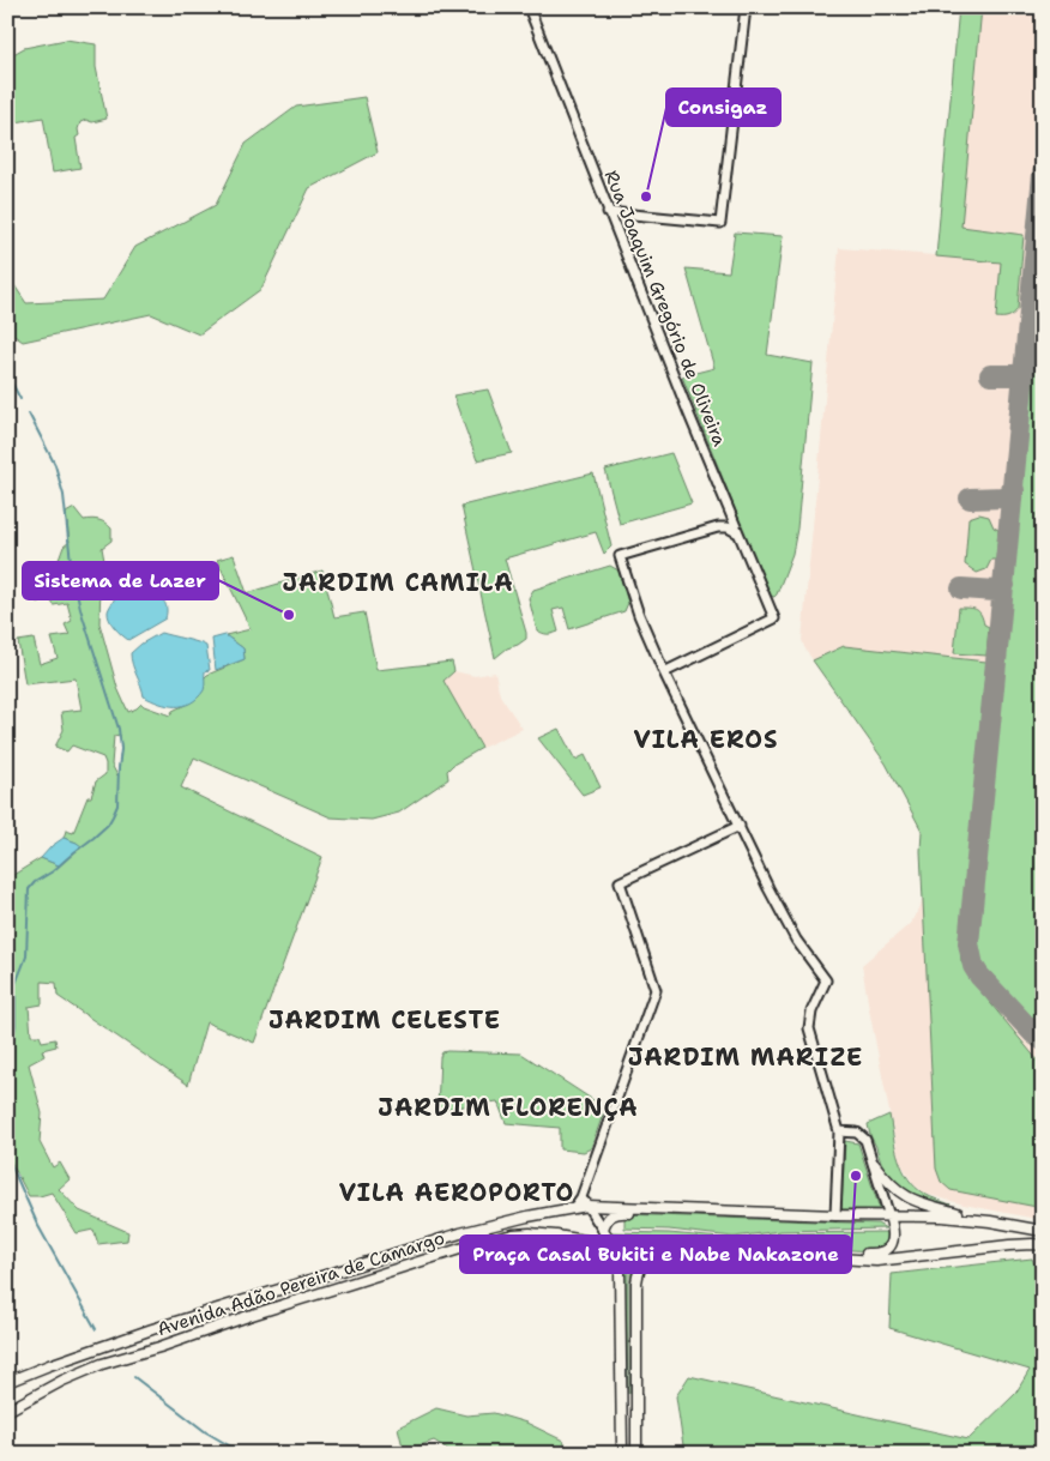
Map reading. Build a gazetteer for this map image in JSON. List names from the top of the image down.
{
  "streets": {
    "main road": ["Avenida Adão Pereira de Camargo"],
    "street": ["Rua Joaquim Gregório de Oliveira"]
  },
  "districts": [
    "JARDIM CAMILA",
    "VILA EROS",
    "JARDIM CELESTE",
    "JARDIM MARIZE",
    "JARDIM FLORENÇA",
    "VILA AEROPORTO"
  ],
  "places": ["Consigaz", "Sistema de Lazer", "Praça Casal Bukiti e Nabe Nakazone"]
}
